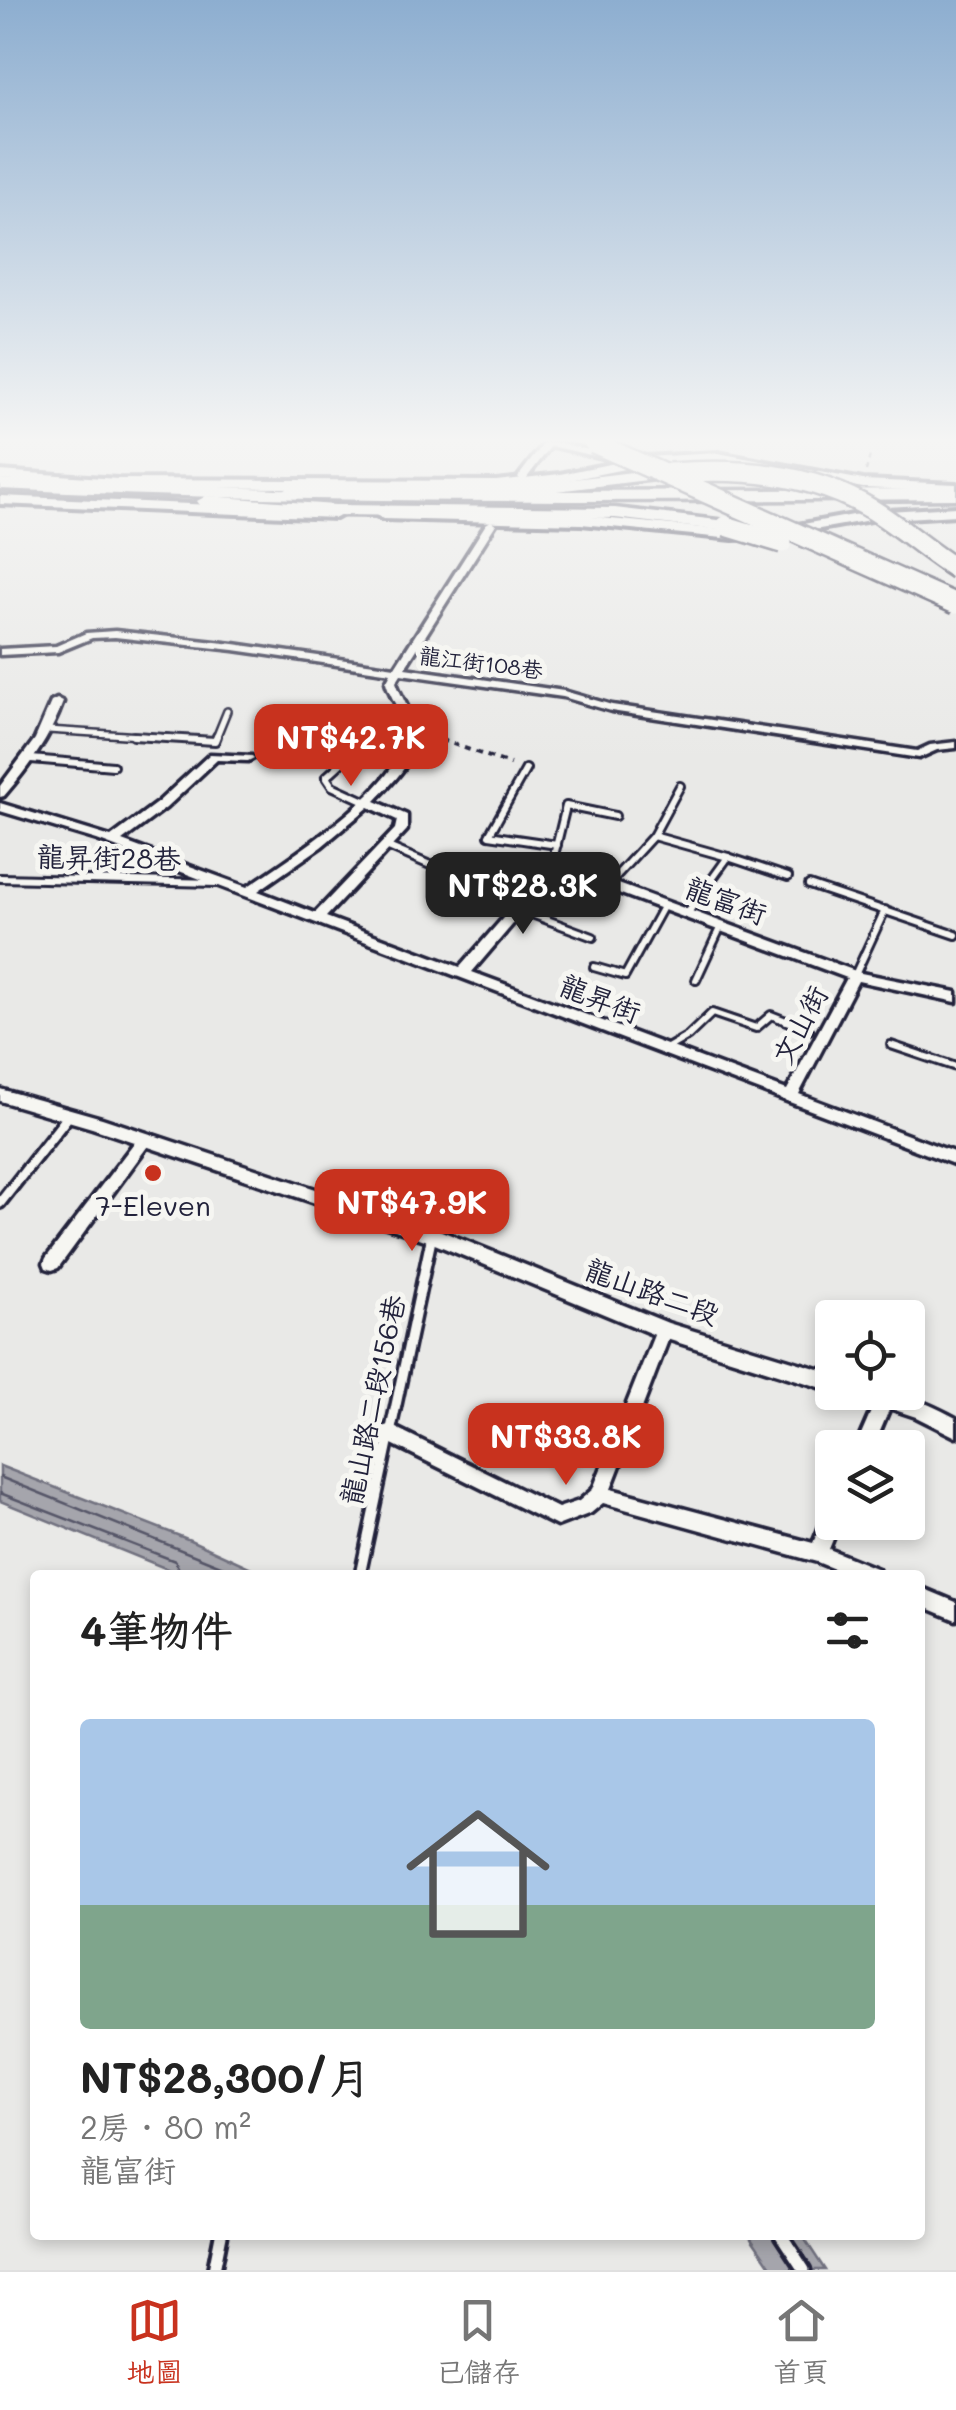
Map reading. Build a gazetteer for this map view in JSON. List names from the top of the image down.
{
  "streets": {
    "street": [
      "龍江街108巷",
      "龍富街",
      "龍昇街",
      "文山街",
      "龍山路二段"
    ],
    "lane": ["龍昇街28巷", "龍山路二段156巷"]
  },
  "crossings": [
    ["龍昇街28巷", "龍昇街"],
    ["龍富街", "文山街"],
    ["龍昇街", "文山街"],
    ["龍山路二段", "龍山路二段156巷"]
  ],
  "places": ["7-Eleven"],
  "page": {
    "price": [
      "NT$42.7K",
      "NT$28.3K",
      "NT$47.9K",
      "NT$33.8K"
    ],
    "heading": "4筆物件",
    "list": [
      {
        "name": "NT$28,300/月",
        "note": "2房 · 80 m² · 龍富街"
      }
    ],
    "tabs": ["地圖", "已儲存", "首頁"]
  }
}
